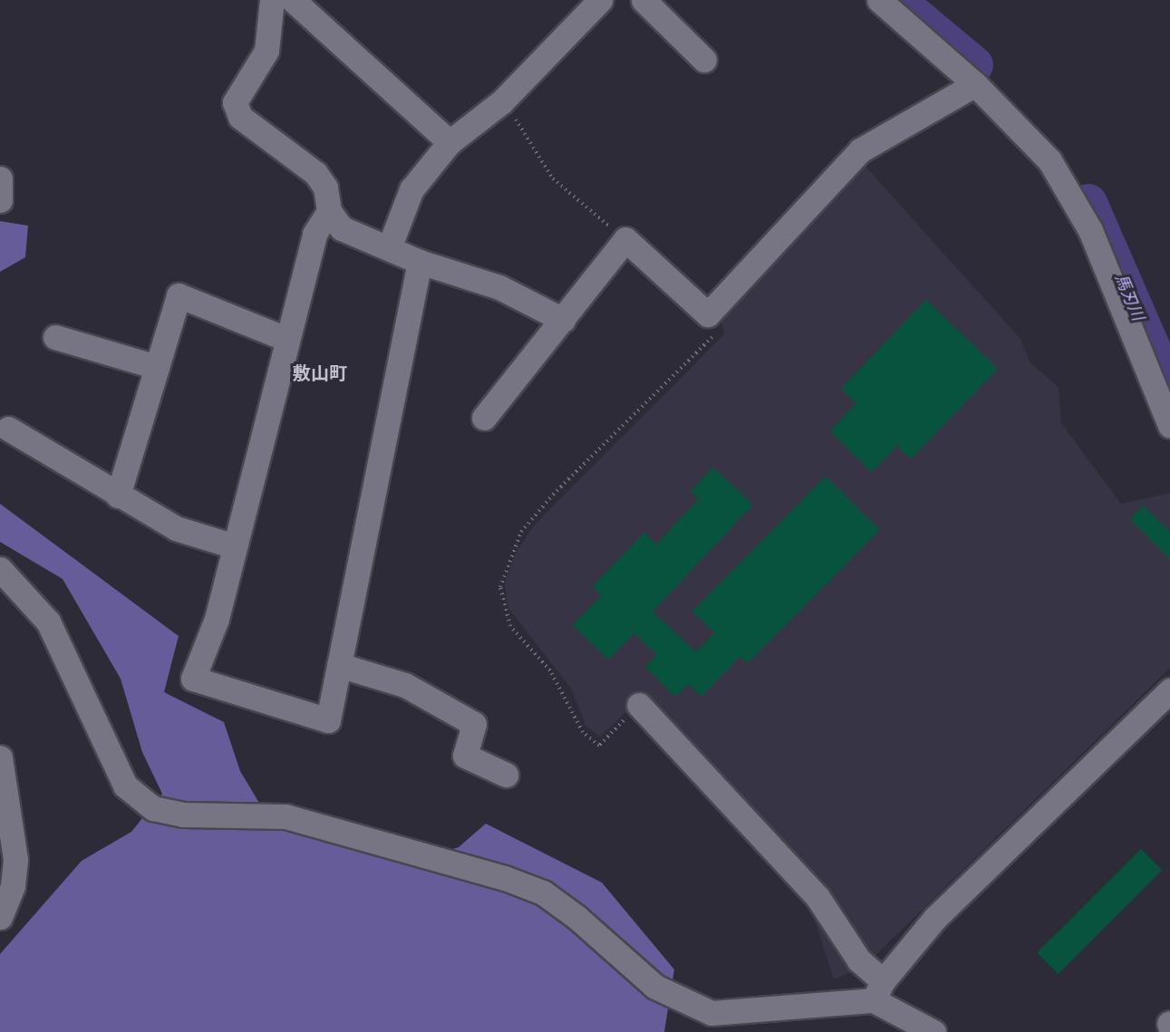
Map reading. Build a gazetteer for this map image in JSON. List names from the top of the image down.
{
  "districts": ["敷山町"],
  "water": ["馬刃川"]
}
